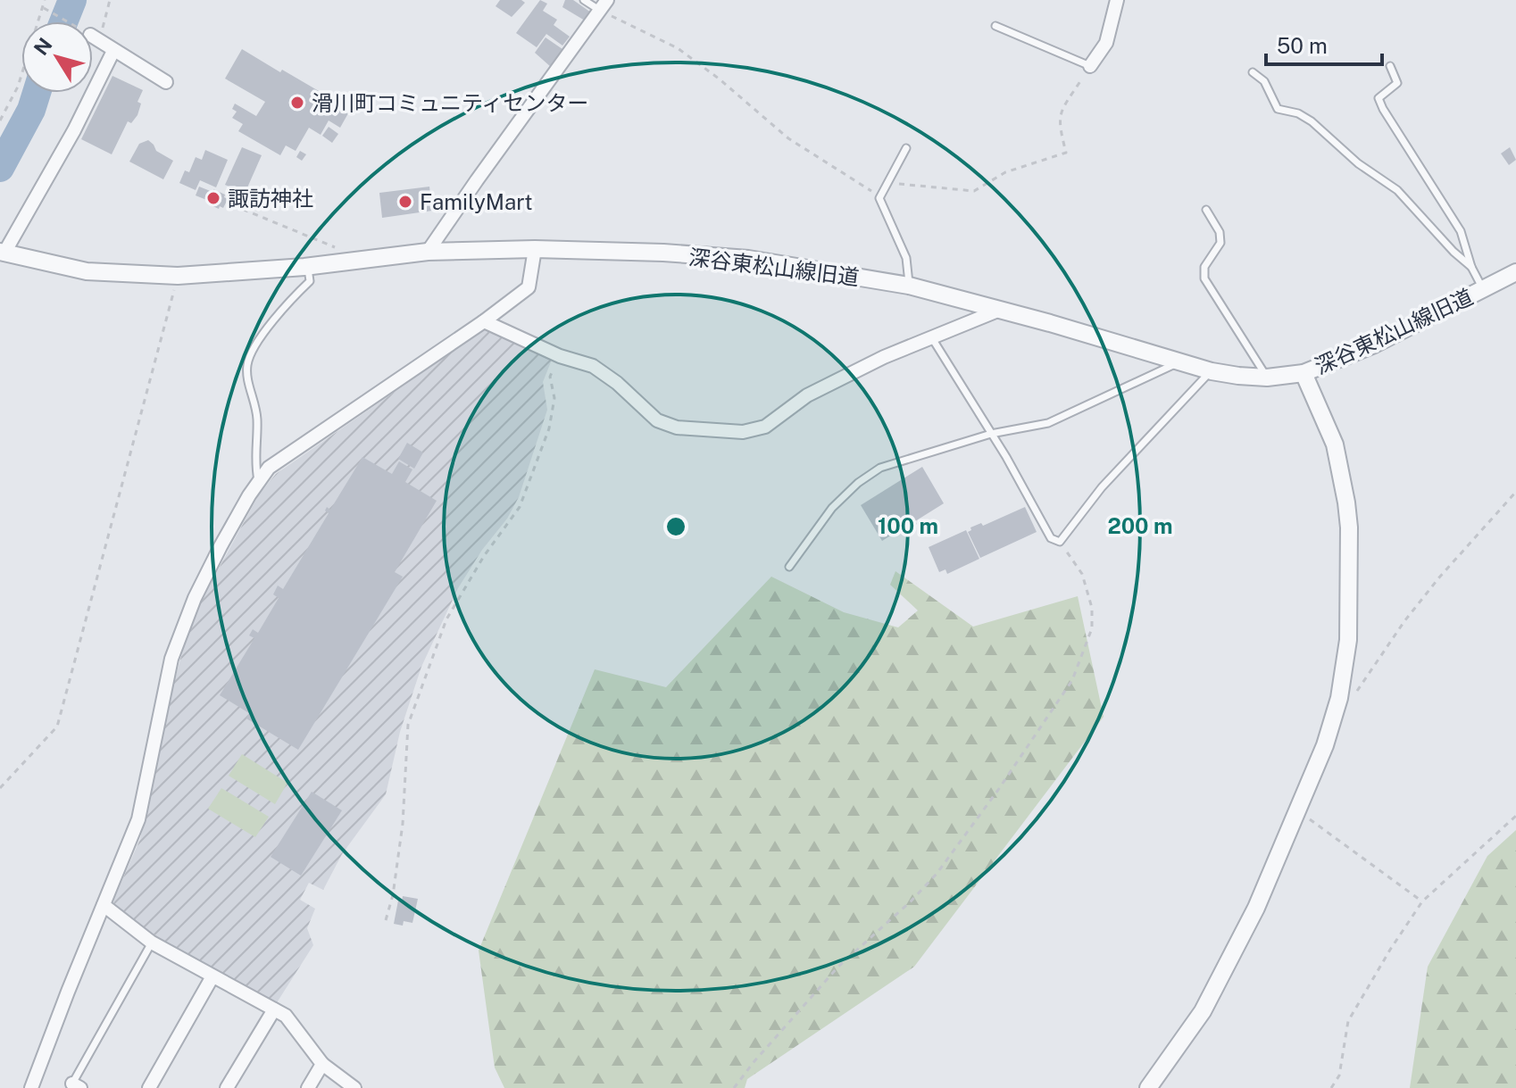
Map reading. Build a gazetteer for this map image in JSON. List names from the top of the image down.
{
  "streets": {
    "street": ["深谷東松山線旧道"]
  },
  "places": ["滑川町コミュニティセンター", "諏訪神社", "FamilyMart"],
  "scale_bar": "50 m",
  "north": "top left",
  "rings": ["100 m", "200 m"]
}
